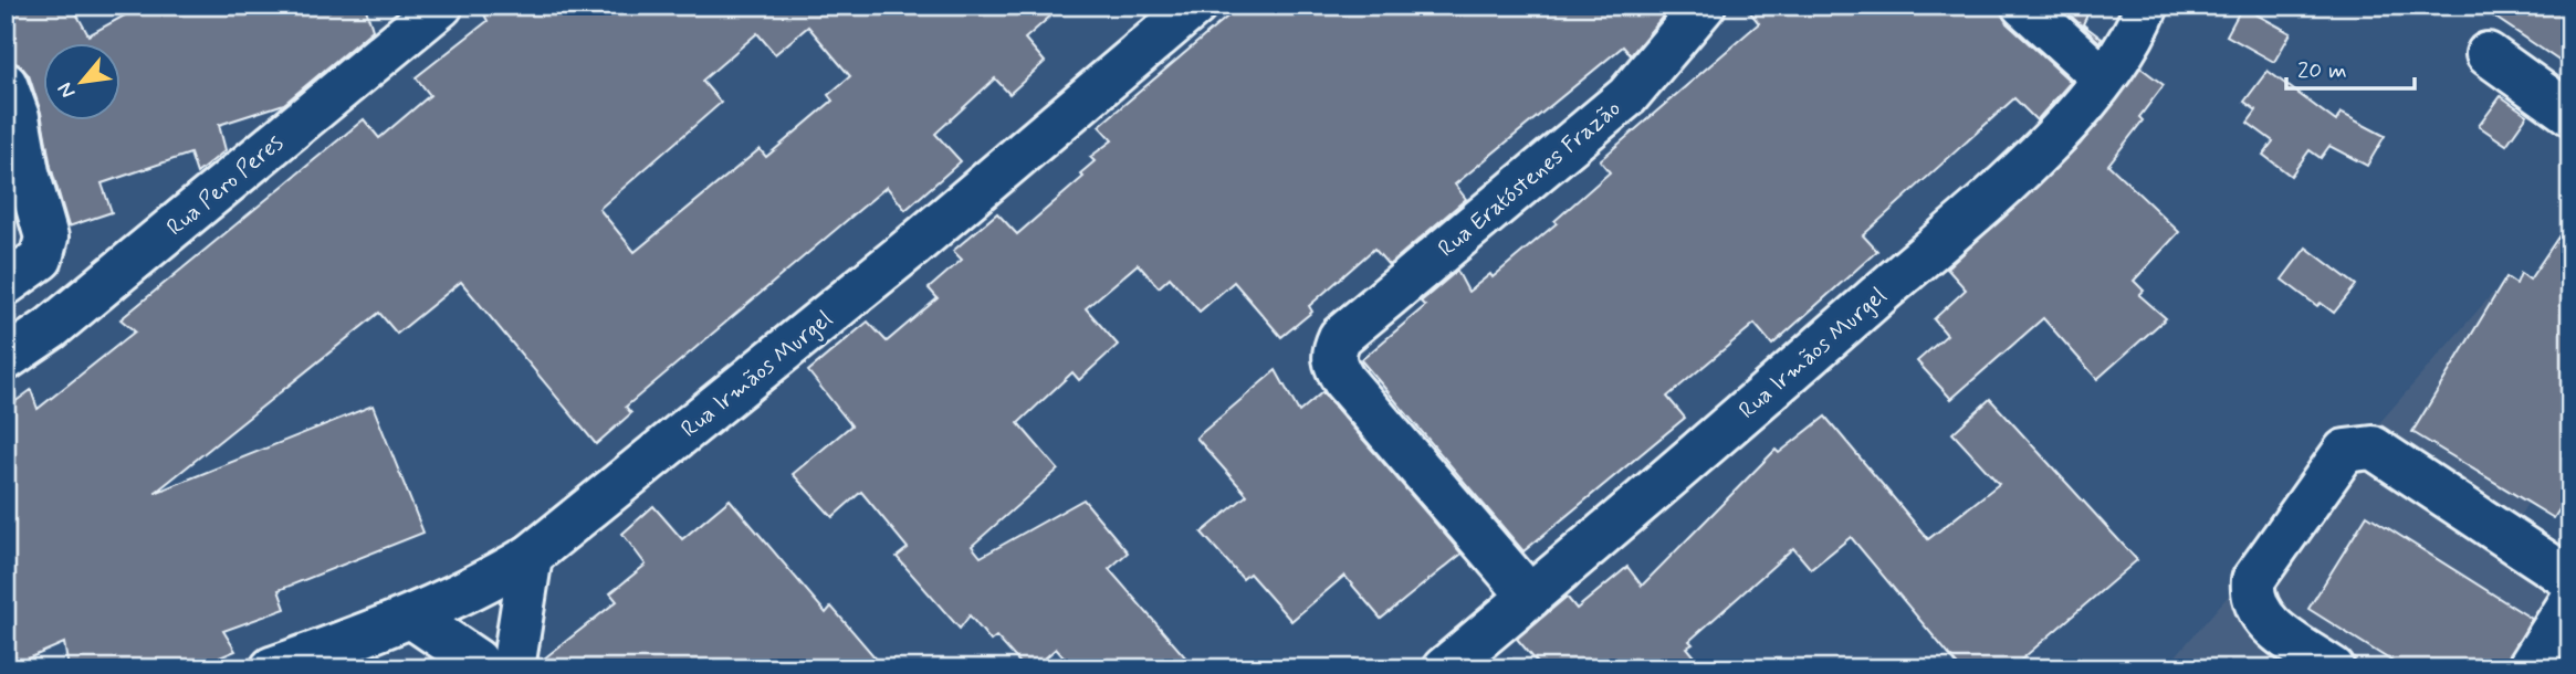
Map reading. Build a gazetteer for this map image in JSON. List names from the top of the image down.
{
  "streets": {
    "street": ["Rua Eratóstenes Frazão", "Rua Pero Peres", "Rua Irmãos Murgel"]
  },
  "crossings": [
    ["Rua Eratóstenes Frazão", "Rua Irmãos Murgel"]
  ],
  "scale_bar": "20 m",
  "north": "bottom left"
}
